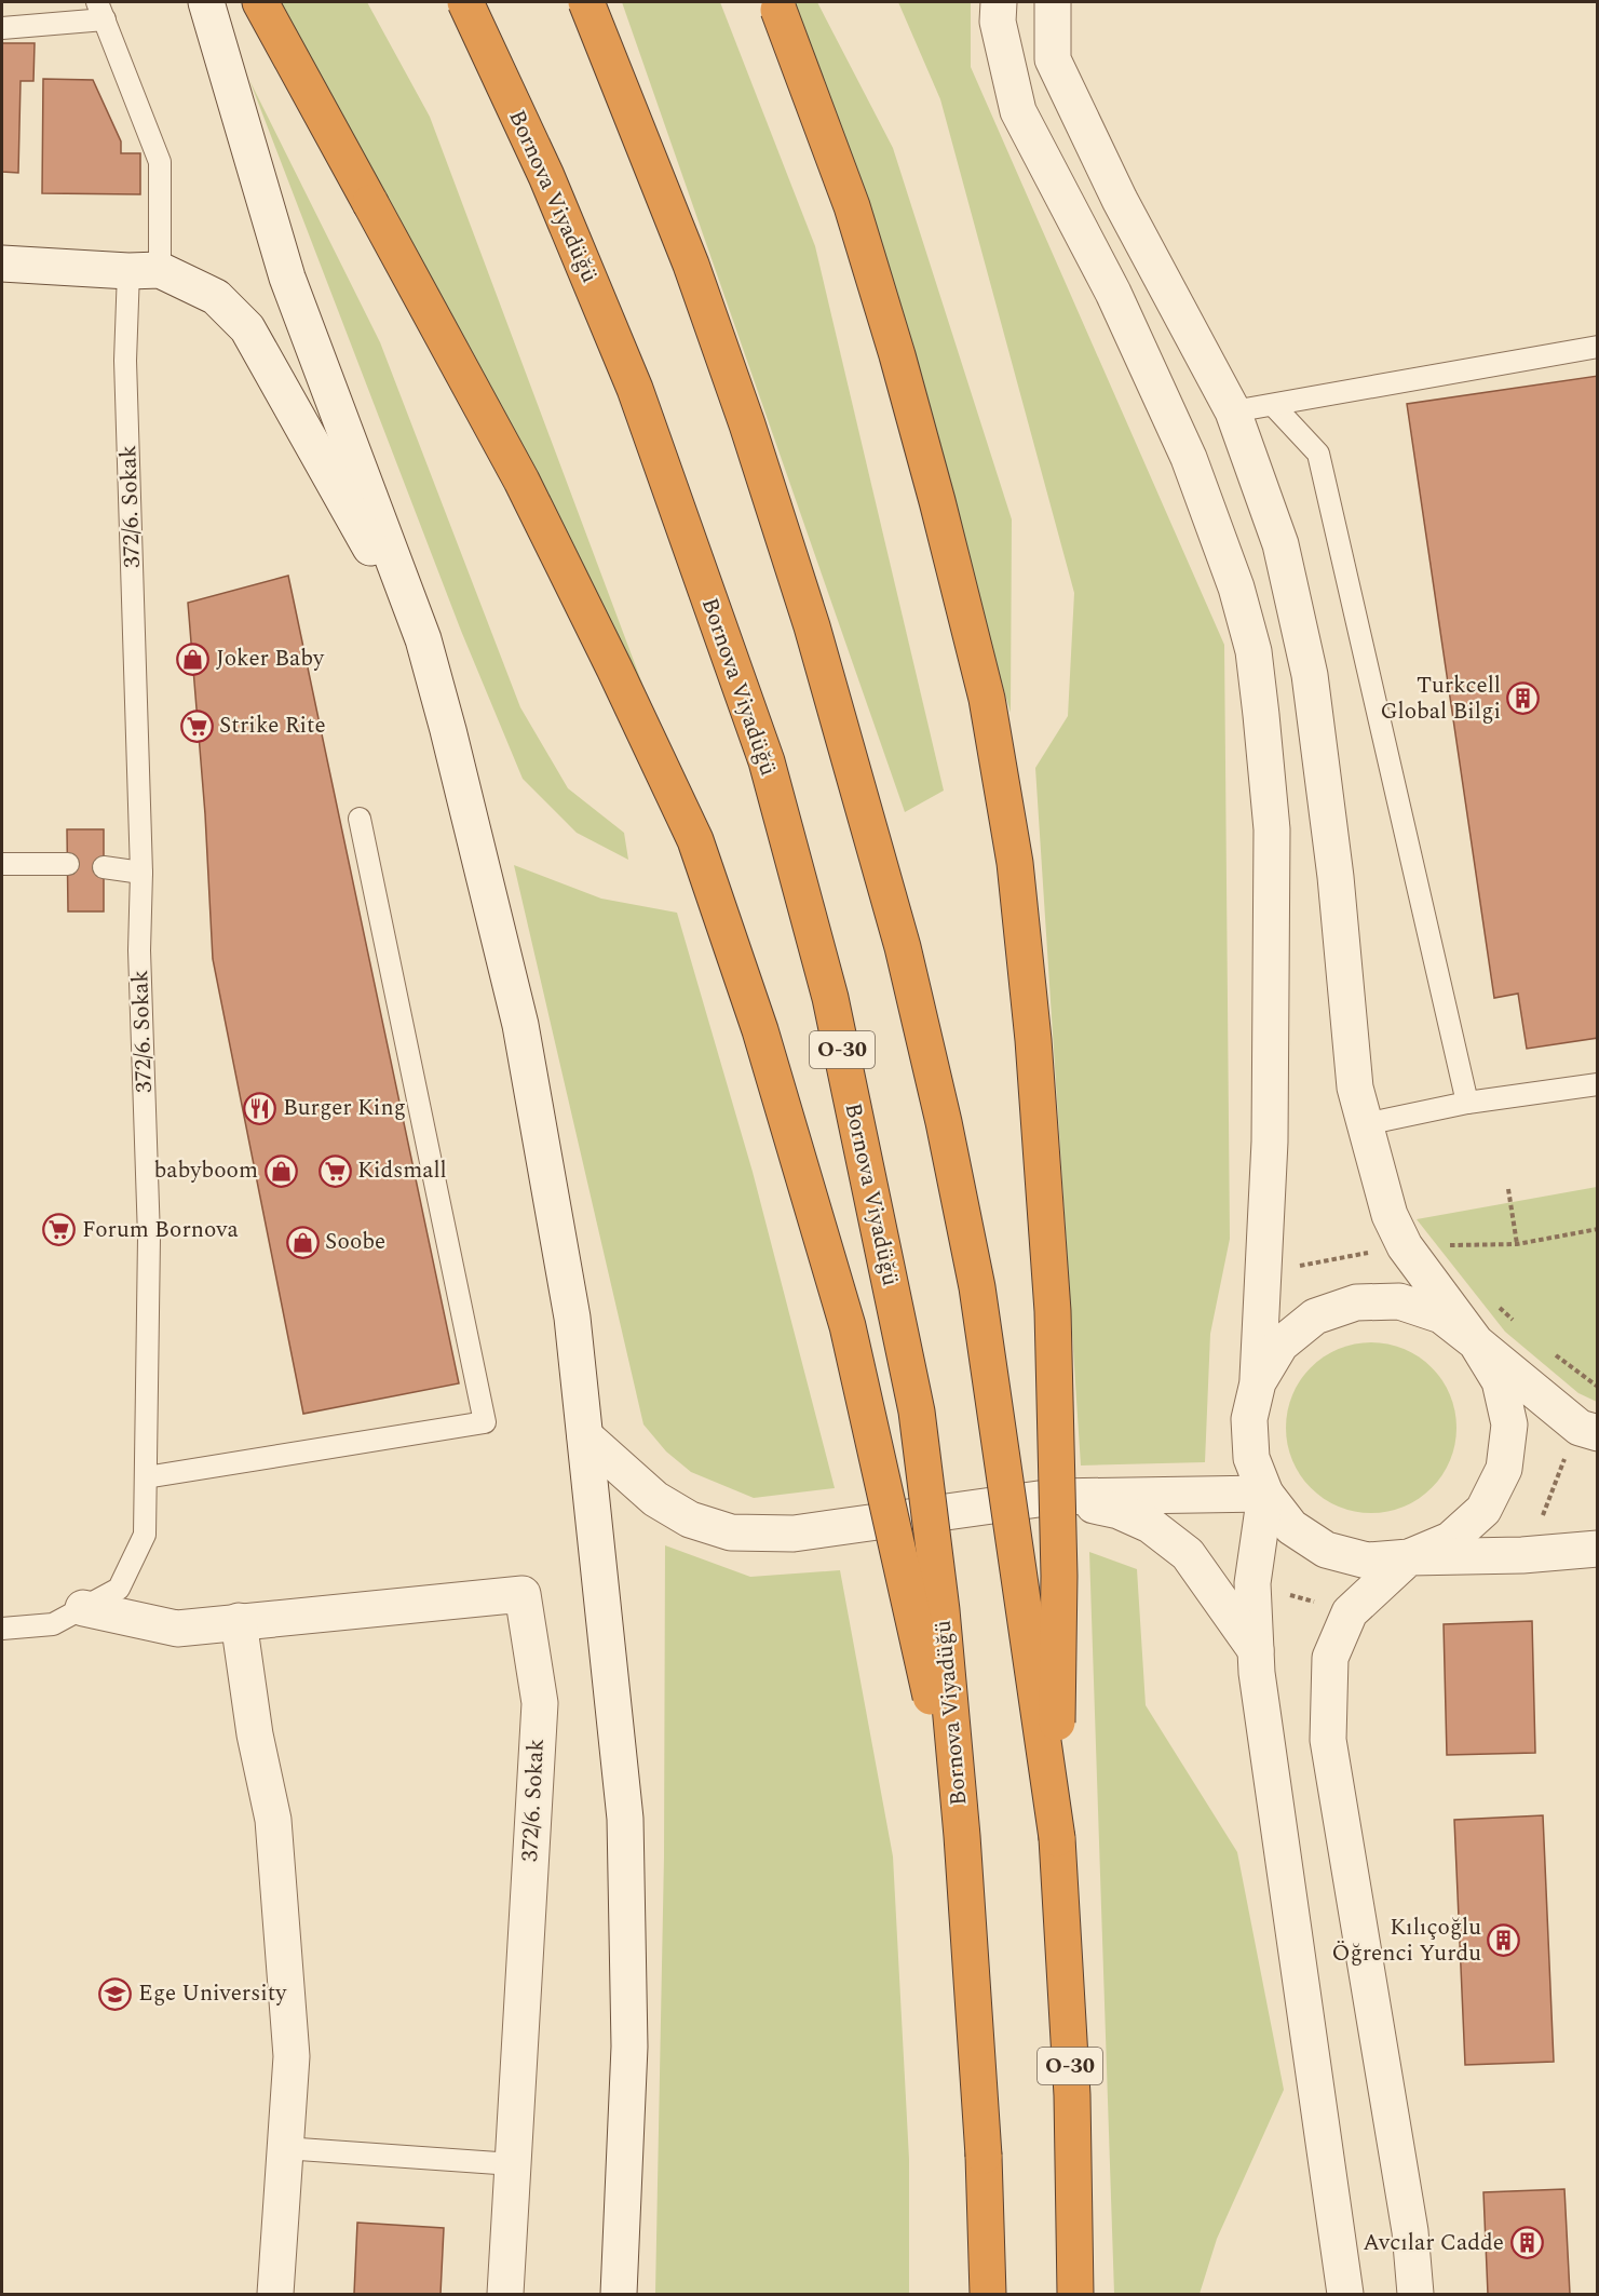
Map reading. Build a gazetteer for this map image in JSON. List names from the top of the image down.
{
  "streets": {
    "highway": ["Bornova Viyadüğü", "O-30"],
    "street": ["372/6. Sokak"]
  },
  "places": {
    "shop": ["Joker Baby", "babyboom", "Soobe"],
    "building": ["Turkcell Global Bilgi", "Kılıçoğlu Öğrenci Yurdu", "Avcılar Cadde"],
    "supermarket": ["Strike Rite", "Kidsmall", "Forum Bornova"],
    "restaurant": ["Burger King"],
    "school or university": ["Ege University"]
  }
}
